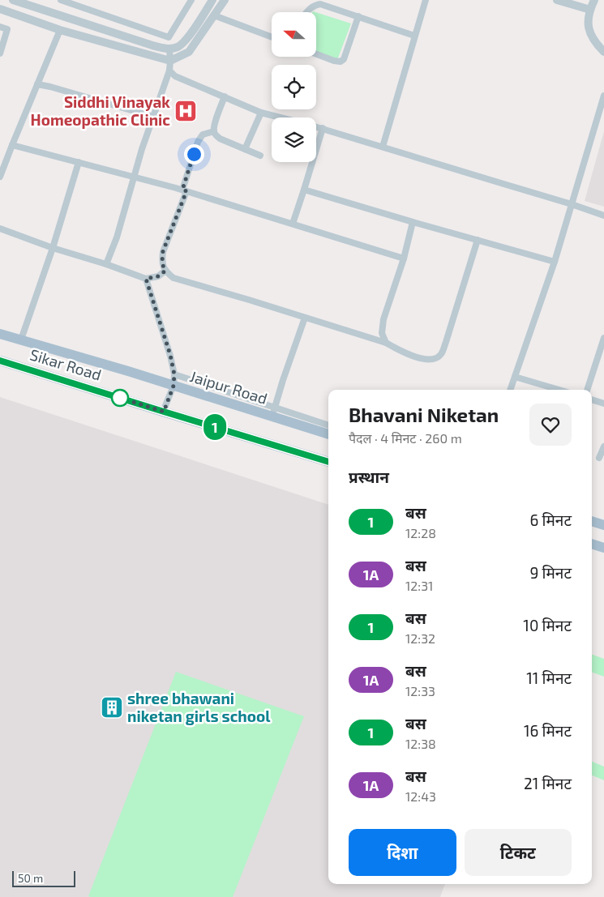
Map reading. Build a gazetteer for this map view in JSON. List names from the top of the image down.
{
  "streets": {
    "main road": ["Sikar Road", "Jaipur Road"]
  },
  "places": {
    "hospital": ["Siddhi Vinayak Homeopathic Clinic"],
    "building": ["shree bhawani niketan girls school"]
  },
  "lines": ["bus line 1"],
  "scale_bar": "50 m",
  "north": "left",
  "page": {
    "on_map": "1",
    "heading": [
      ["Bhavani Niketan", "पैदल · 4 मिनट · 260 m"],
      "प्रस्थान"
    ],
    "list": [
      {
        "mark": "1",
        "name": "बस",
        "note": "12:28",
        "value": "6 मिनट"
      },
      {
        "mark": "1A",
        "name": "बस",
        "note": "12:31",
        "value": "9 मिनट"
      },
      {
        "mark": "1",
        "name": "बस",
        "note": "12:32",
        "value": "10 मिनट"
      },
      {
        "mark": "1A",
        "name": "बस",
        "note": "12:33",
        "value": "11 मिनट"
      },
      {
        "mark": "1",
        "name": "बस",
        "note": "12:38",
        "value": "16 मिनट"
      },
      {
        "mark": "1A",
        "name": "बस",
        "note": "12:43",
        "value": "21 मिनट"
      }
    ],
    "buttons": ["दिशा", "टिकट"],
    "scale": "50 m"
  }
}
